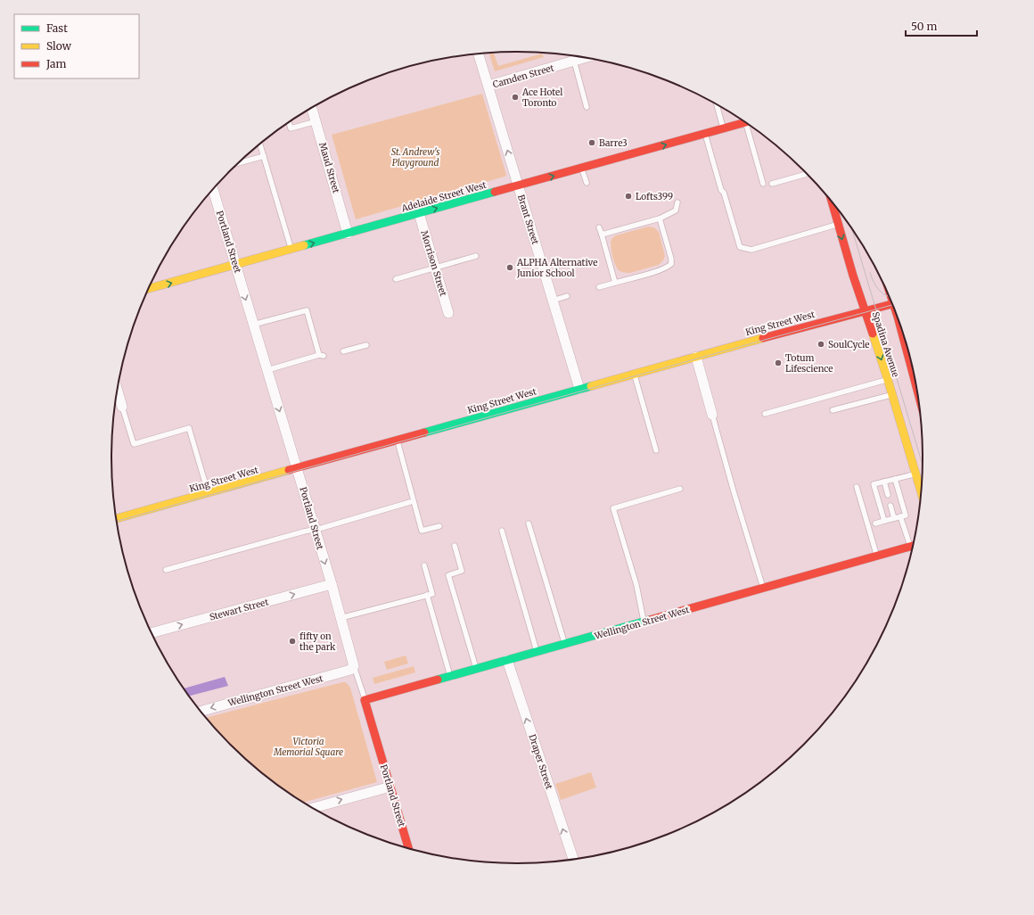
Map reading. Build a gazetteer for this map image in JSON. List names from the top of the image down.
{
  "streets": {
    "main road": [
      "Adelaide Street West",
      "Portland Street",
      "King Street West",
      "Spadina Avenue",
      "Wellington Street West"
    ],
    "street": [
      "Camden Street",
      "Maud Street",
      "Brant Street",
      "Morrison Street",
      "Stewart Street",
      "Draper Street"
    ]
  },
  "crossings": [
    ["Camden Street", "Brant Street"],
    ["Maud Street", "Adelaide Street West"],
    ["Adelaide Street West", "Brant Street"],
    ["Adelaide Street West", "Portland Street"],
    ["Adelaide Street West", "Morrison Street"],
    ["Brant Street", "King Street West"],
    ["Portland Street", "King Street West"],
    ["Portland Street", "Stewart Street"],
    ["Portland Street", "Wellington Street West"],
    ["King Street West", "Spadina Avenue"],
    ["Wellington Street West", "Draper Street"]
  ],
  "one_way": [
    "Adelaide Street West",
    "Spadina Avenue",
    "Stewart Street",
    "Draper Street"
  ],
  "parks": ["St. Andrew's Playground", "Victoria Memorial Square"],
  "places": [
    "Ace Hotel Toronto",
    "Barre3",
    "Lofts399",
    "ALPHA Alternative Junior School",
    "SoulCycle",
    "Totum Lifescience",
    "fifty on the park"
  ],
  "legend": ["Fast", "Slow", "Jam"],
  "scale_bar": "50 m"
}
